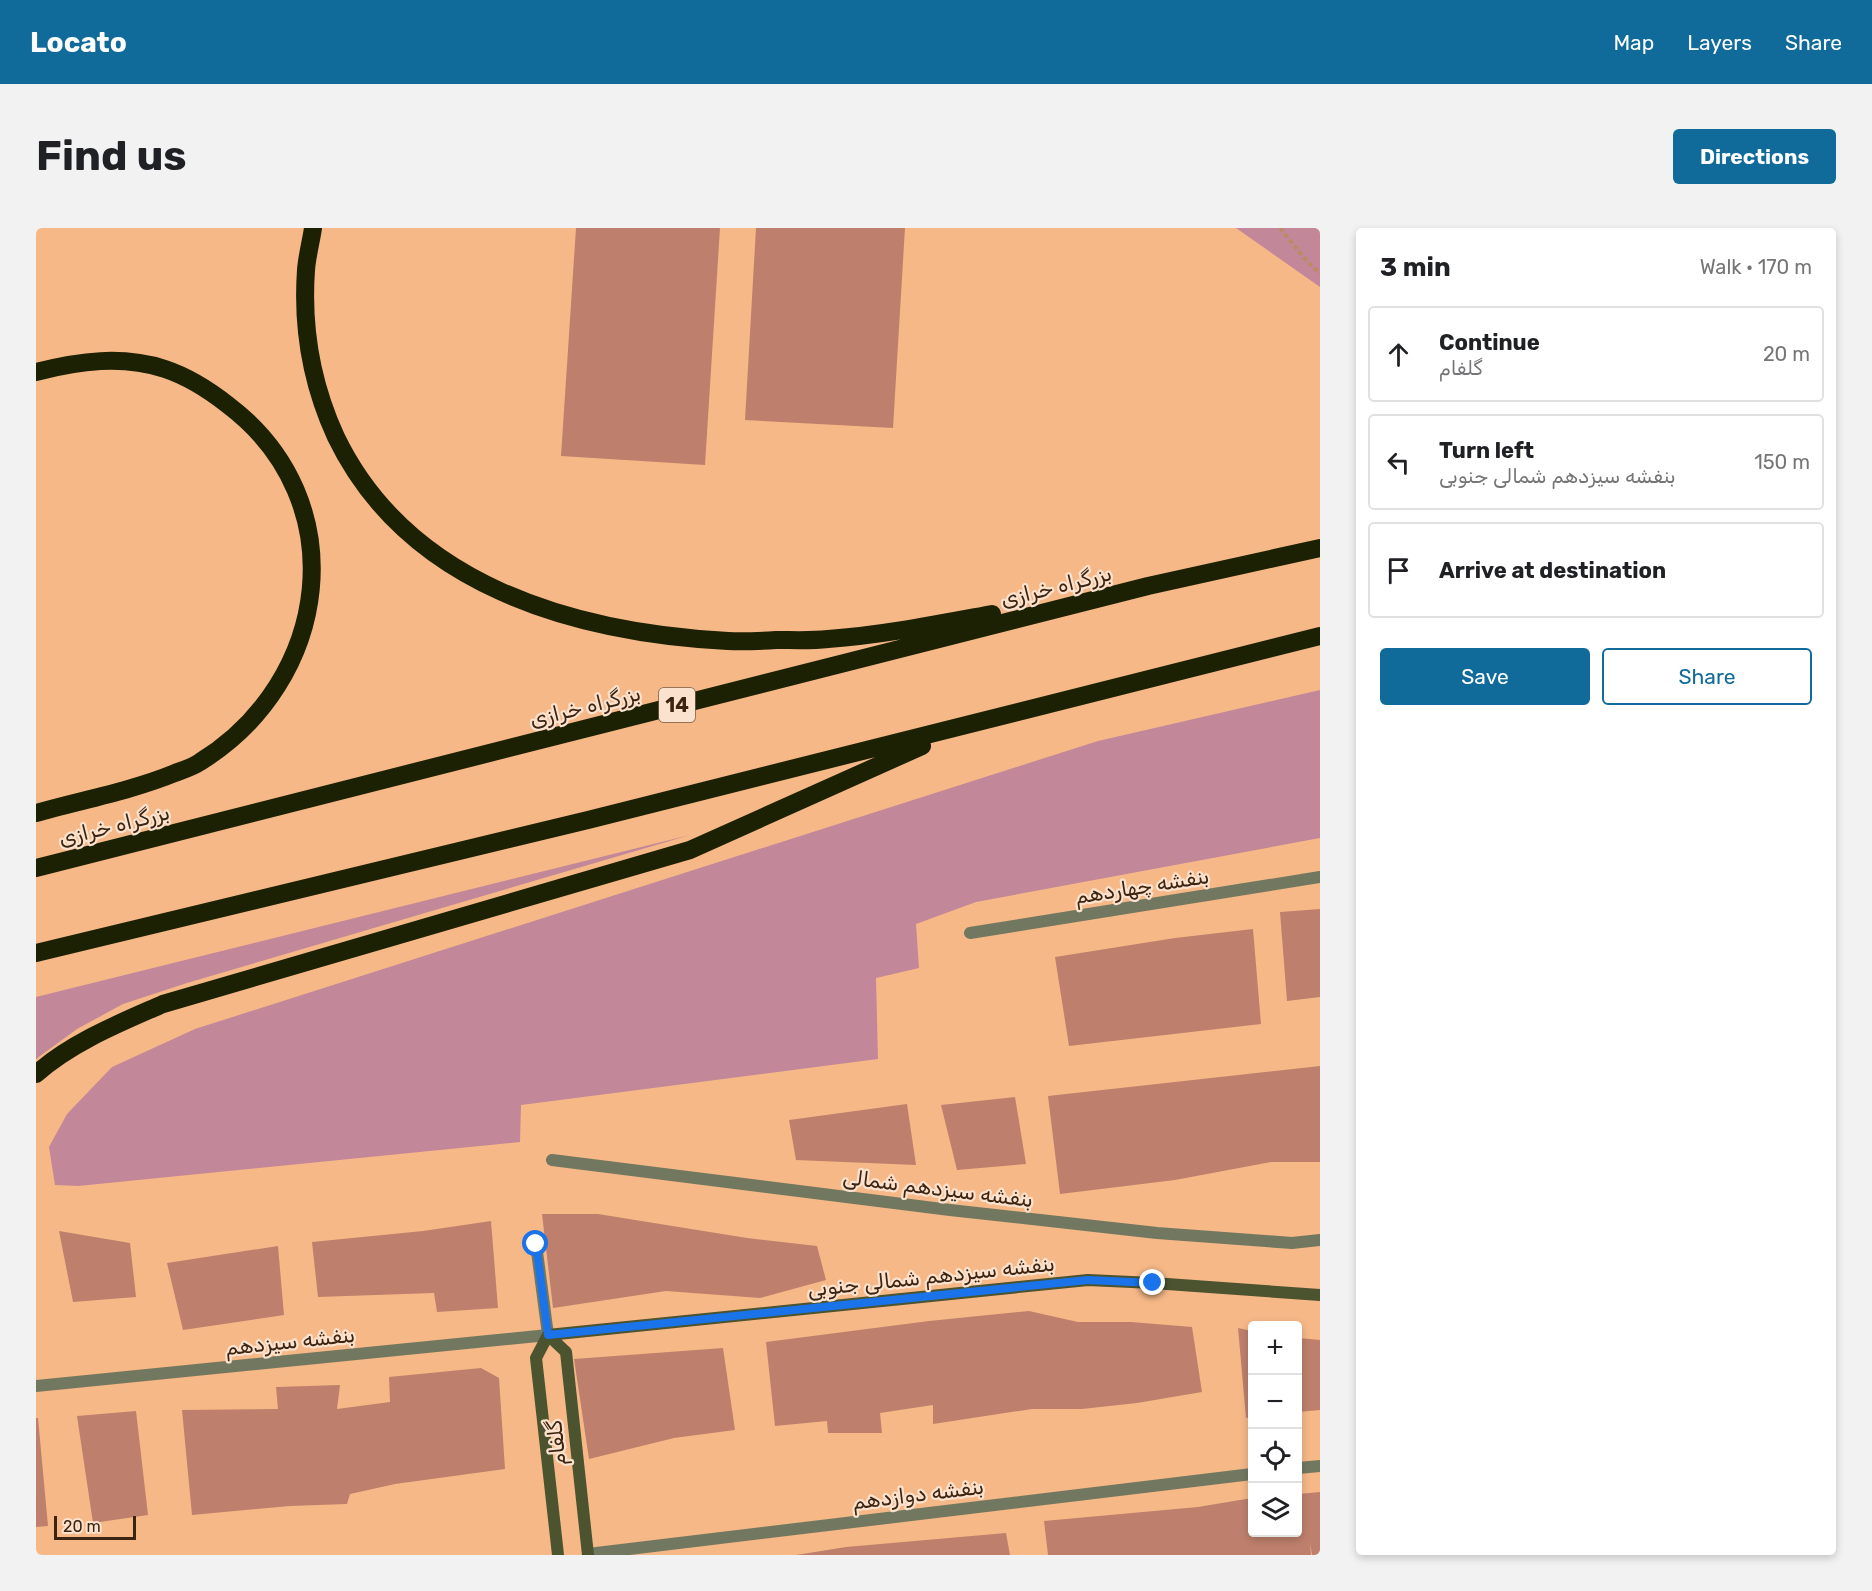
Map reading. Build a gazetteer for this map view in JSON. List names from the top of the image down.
{
  "streets": {
    "highway": ["بزرگراه خرازی", "14"],
    "street": [
      "بنفشه چهاردهم",
      "بنفشه سیزدهم شمالی",
      "بنفشه سیزدهم شمالی جنوبی",
      "بنفشه سیزدهم",
      "گلفام",
      "بنفشه دوازدهم"
    ]
  },
  "crossings": [
    ["بنفشه سیزدهم شمالی جنوبی", "بنفشه سیزدهم"],
    ["بنفشه سیزدهم شمالی جنوبی", "گلفام"],
    ["بنفشه سیزدهم", "گلفام"],
    ["گلفام", "بنفشه دوازدهم"]
  ],
  "scale_bar": "20 m",
  "page": {
    "header": "Locato",
    "nav": ["Map", "Layers", "Share"],
    "buttons": [
      "Directions",
      ["Save", "Share"]
    ],
    "title": "Find us",
    "heading": ["3 min", "Walk · 170 m"],
    "list": [
      ["Continue", "گلفام", "20 m"],
      ["Turn left", "بنفشه سیزدهم شمالی جنوبی", "150 m"],
      "Arrive at destination"
    ],
    "map_buttons": ["+", "−"],
    "scale": "20 m"
  }
}
